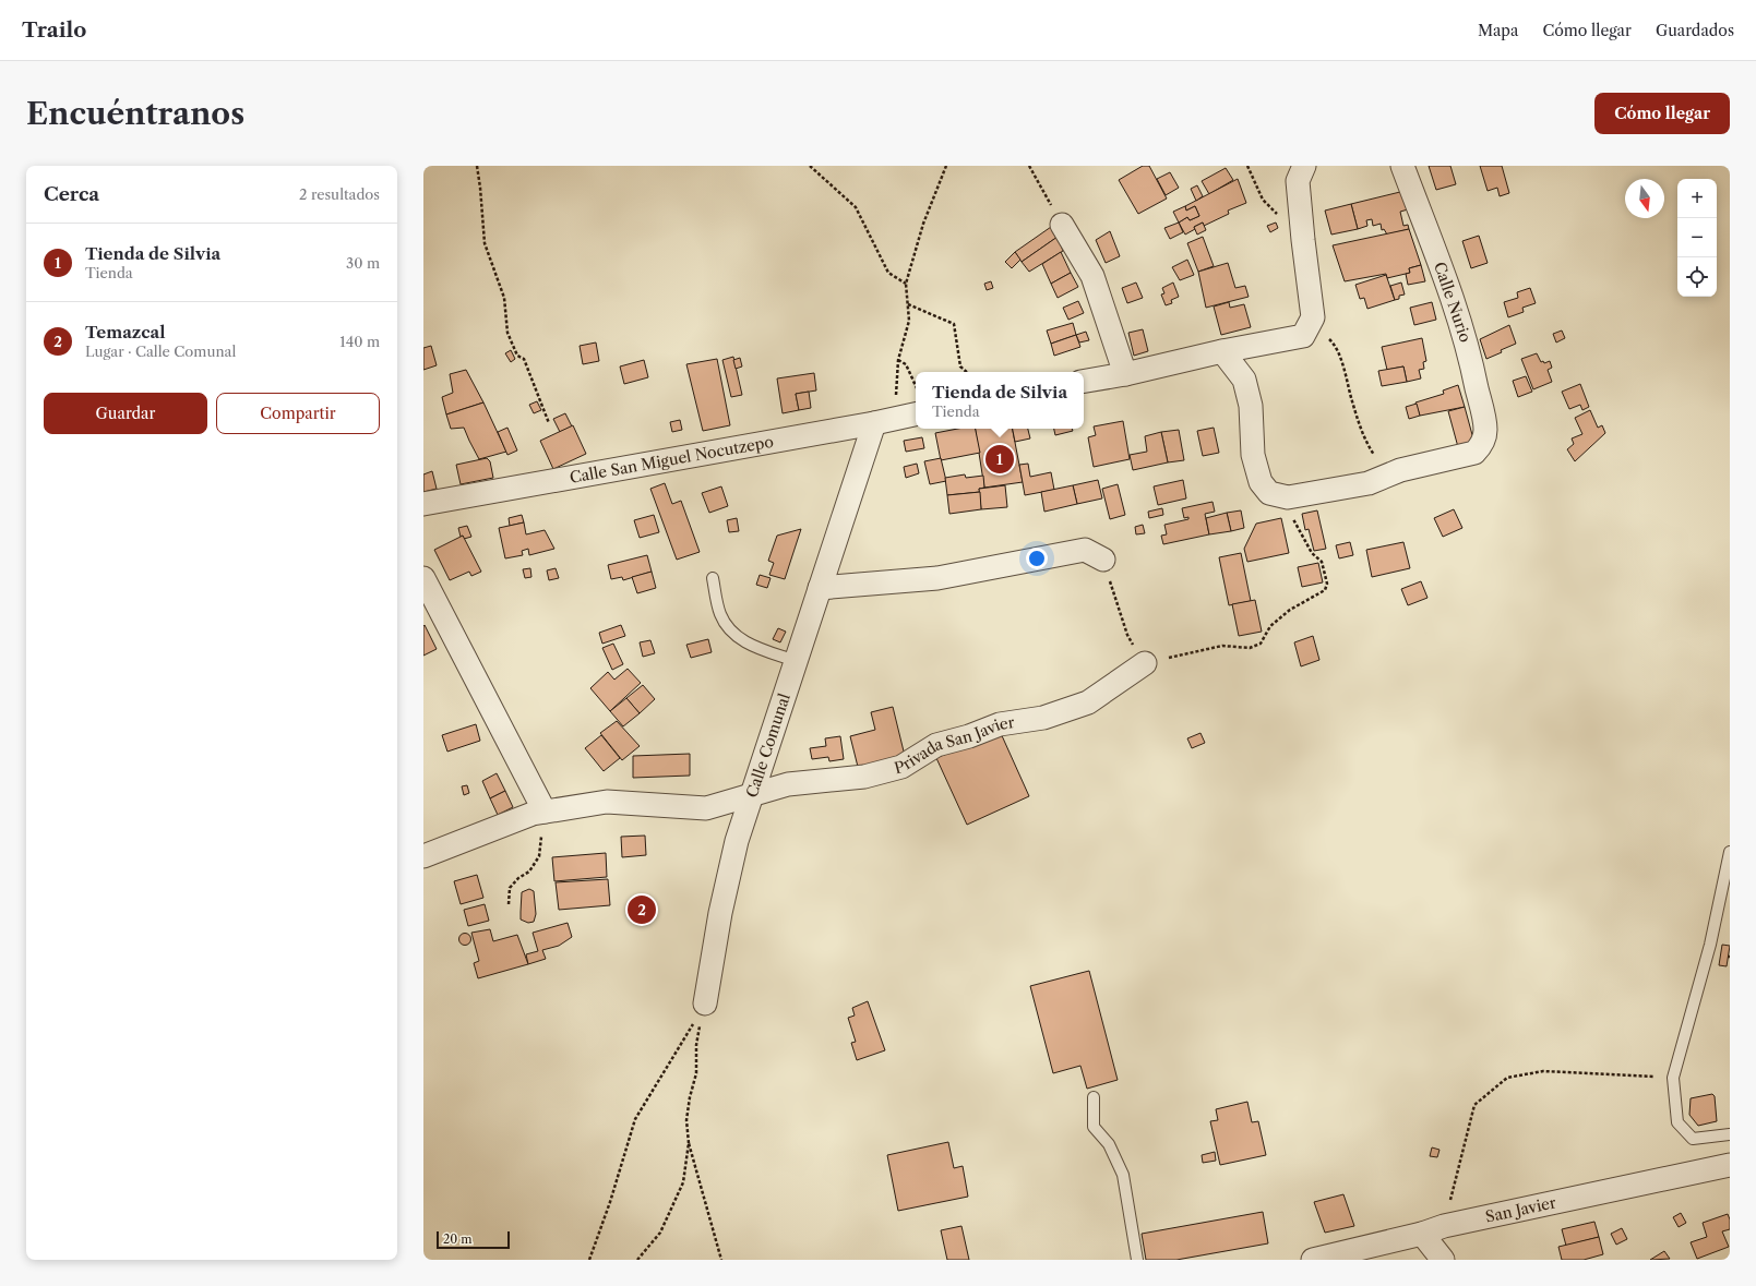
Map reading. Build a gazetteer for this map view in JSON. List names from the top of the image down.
{
  "streets": {
    "street": [
      "Calle Nurio",
      "Calle San Miguel Nocutzepo",
      "Calle Comunal",
      "Privada San Javier",
      "San Javier"
    ]
  },
  "crossings": [
    ["Calle San Miguel Nocutzepo", "Calle Comunal"],
    ["Calle Comunal", "Privada San Javier"]
  ],
  "scale_bar": "20 m",
  "north": "bottom",
  "page": {
    "header": "Trailo",
    "nav": ["Mapa", "Cómo llegar", "Guardados"],
    "buttons": [
      "Cómo llegar",
      ["Guardar", "Compartir"]
    ],
    "title": "Encuéntranos",
    "heading": ["Cerca", "2 resultados"],
    "map_buttons": ["+", "−"],
    "list": [
      {
        "mark": "1",
        "name": "Tienda de Silvia",
        "note": "Tienda",
        "value": "30 m"
      },
      {
        "mark": "2",
        "name": "Temazcal",
        "note": "Lugar · Calle Comunal",
        "value": "140 m"
      }
    ],
    "popup": ["Tienda de Silvia", "Tienda"],
    "pins": ["1", "2"],
    "scale": "20 m"
  }
}
